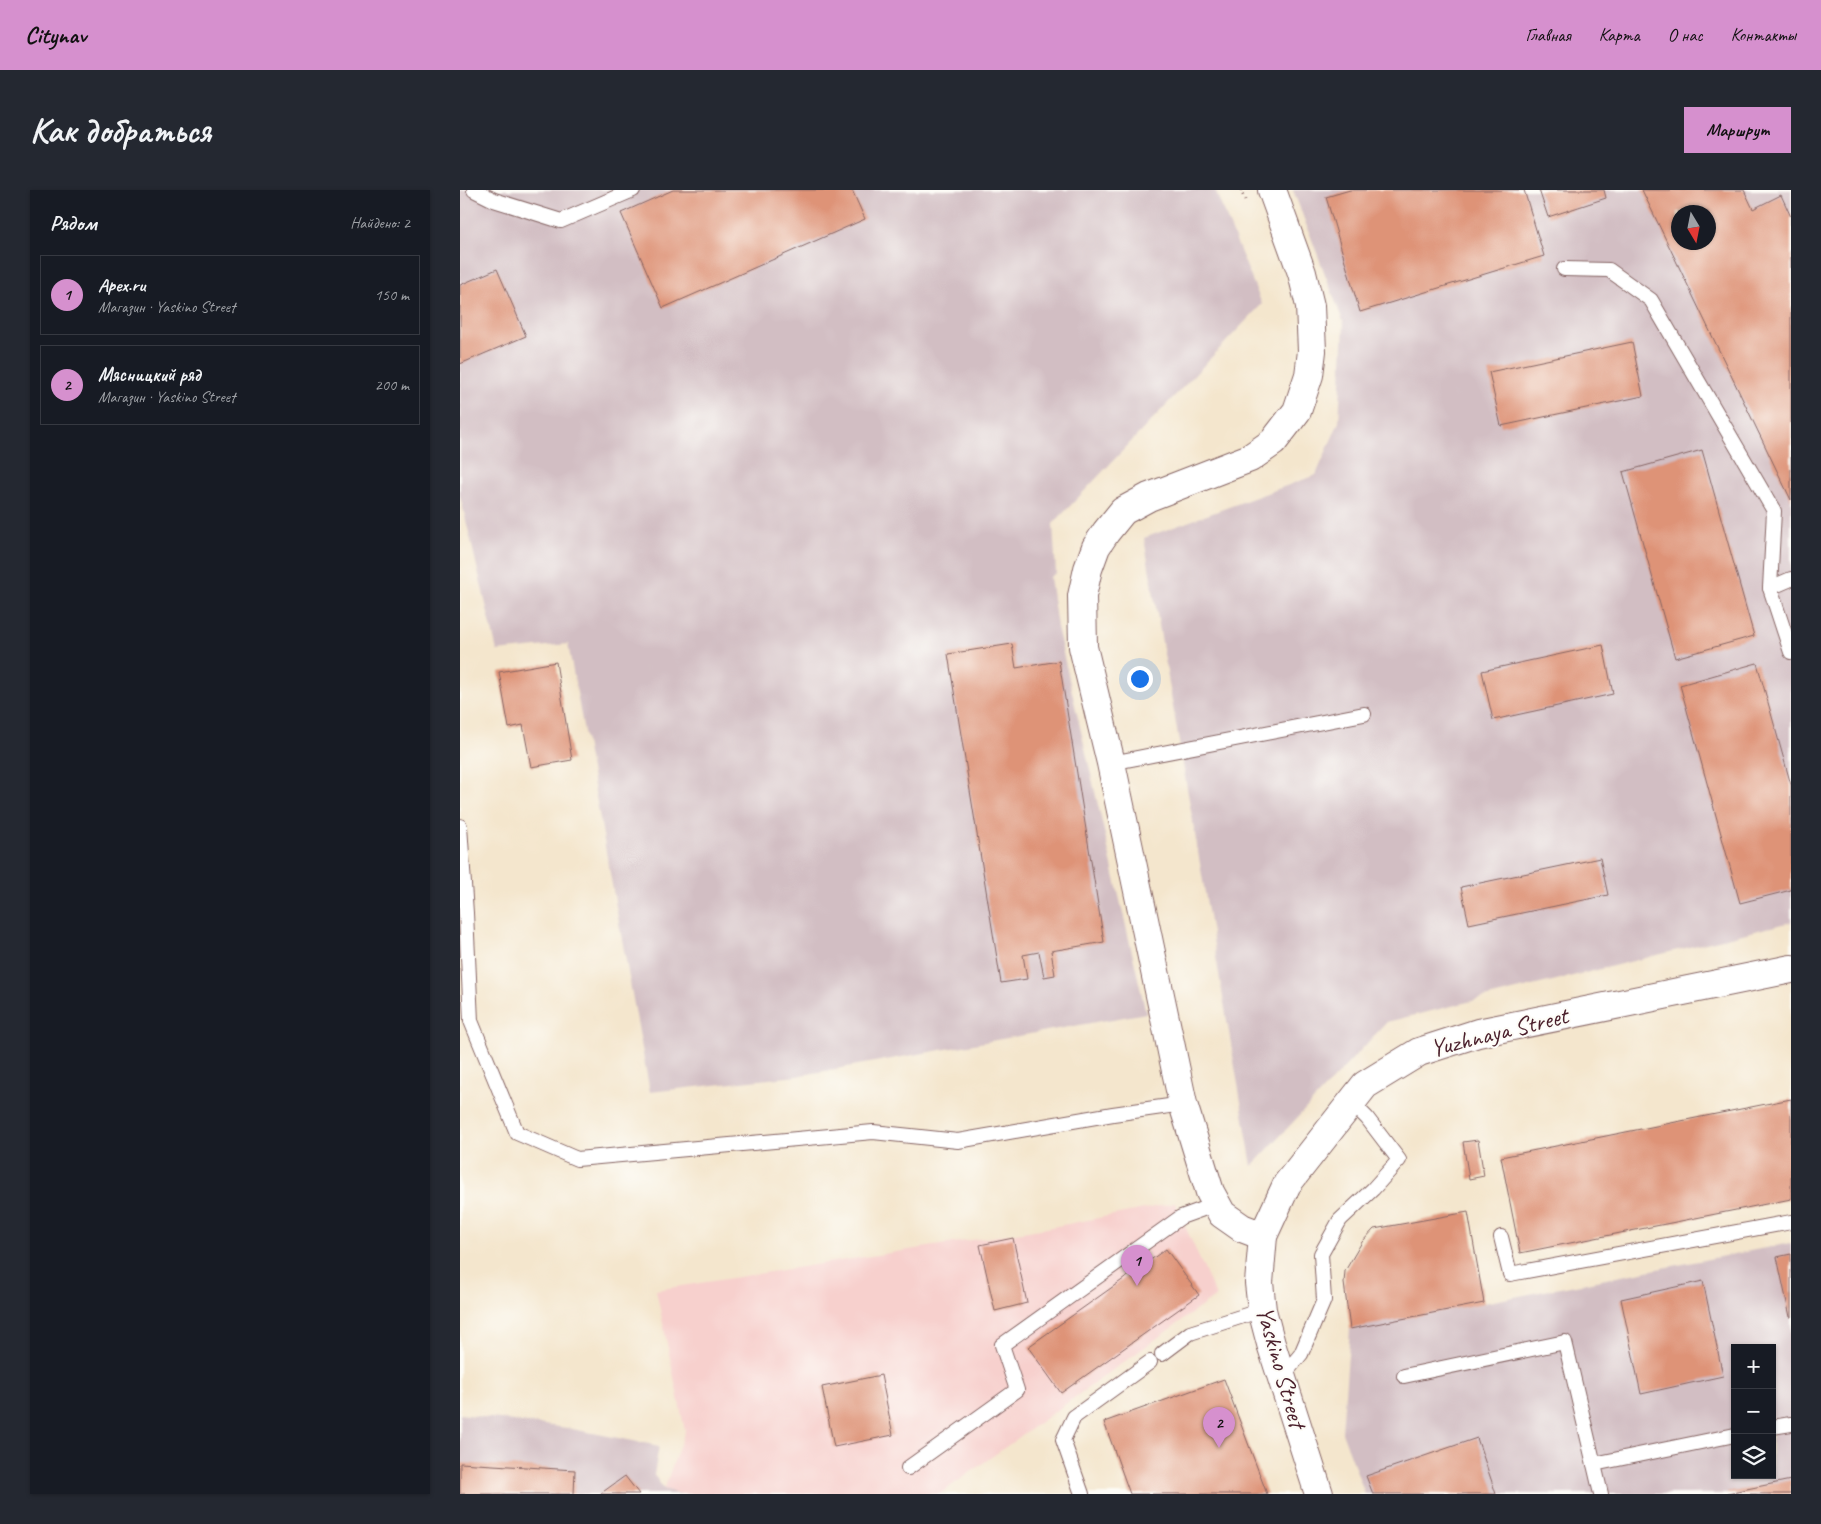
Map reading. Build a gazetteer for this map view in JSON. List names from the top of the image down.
{
  "streets": {
    "street": ["Yuzhnaya Street", "Yaskino Street"]
  },
  "crossings": [
    ["Yuzhnaya Street", "Yaskino Street"]
  ],
  "north": "bottom",
  "page": {
    "header": "Citynav",
    "nav": [
      "Главная",
      "Карта",
      "О нас",
      "Контакты"
    ],
    "buttons": "Маршрут",
    "title": "Как добраться",
    "heading": ["Рядом", "Найдено: 2"],
    "list": [
      {
        "mark": "1",
        "name": "Apex.ru",
        "note": "Магазин · Yaskino Street",
        "value": "150 m"
      },
      {
        "mark": "2",
        "name": "Мясницкий ряд",
        "note": "Магазин · Yaskino Street",
        "value": "200 m"
      }
    ],
    "pins": ["1", "2"],
    "map_buttons": ["+", "−"]
  }
}
